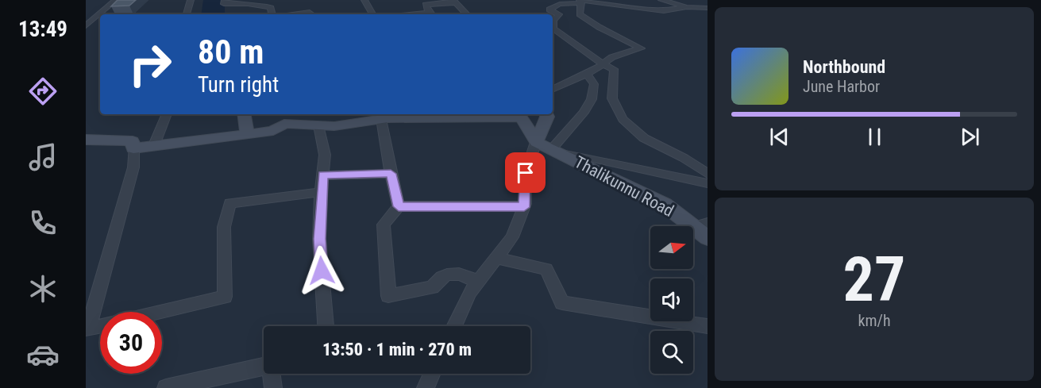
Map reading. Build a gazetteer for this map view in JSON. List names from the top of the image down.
{
  "streets": {
    "street": ["Thalikunnu Road"]
  },
  "north": "right",
  "page": {
    "tabs": "13:49",
    "turn": ["80 m", "Turn right"],
    "song": ["Northbound", "June Harbor"],
    "tile": ["27", "km/h"],
    "limit": "30",
    "trip": "13:50 · 1 min · 270 m"
  }
}
